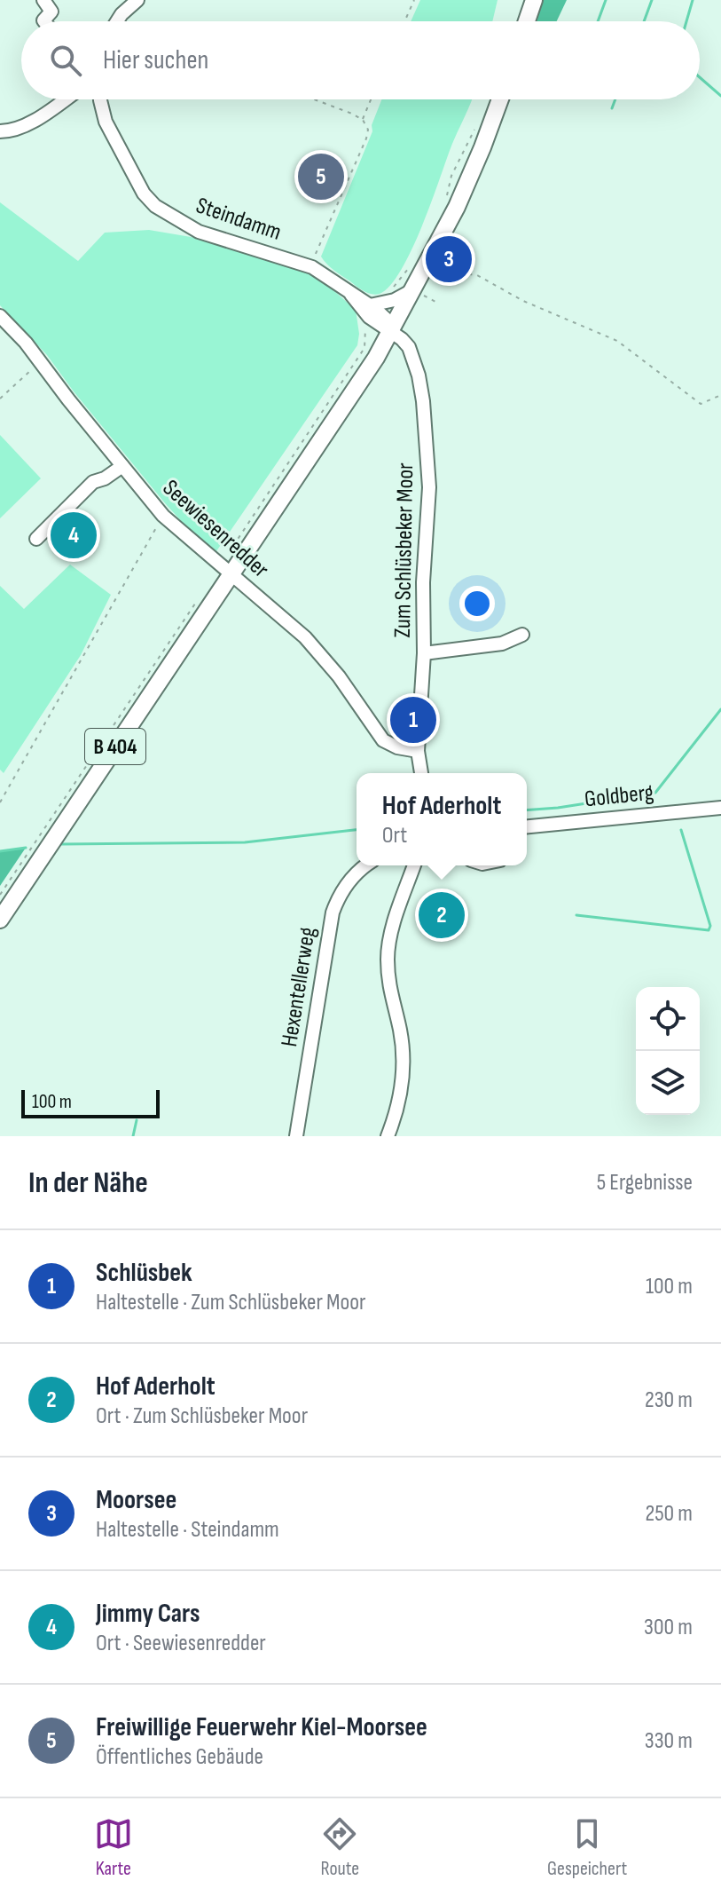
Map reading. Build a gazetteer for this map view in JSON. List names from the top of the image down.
{
  "streets": {
    "main road": ["B 404"],
    "street": [
      "Steindamm",
      "Seewiesenredder",
      "Zum Schlüsbeker Moor",
      "Goldberg",
      "Hexentellerweg"
    ]
  },
  "crossings": [
    ["Steindamm", "Zum Schlüsbeker Moor"],
    ["Steindamm", "B 404"],
    ["Seewiesenredder", "Zum Schlüsbeker Moor"],
    ["Seewiesenredder", "B 404"],
    ["Zum Schlüsbeker Moor", "B 404"]
  ],
  "scale_bar": "100 m",
  "page": {
    "search": "Hier suchen",
    "pins": [
      "5",
      "3",
      "4",
      "1",
      "2"
    ],
    "popup": ["Hof Aderholt", "Ort"],
    "scale": "100 m",
    "heading": ["In der Nähe", "5 Ergebnisse"],
    "list": [
      {
        "mark": "1",
        "name": "Schlüsbek",
        "note": "Haltestelle · Zum Schlüsbeker Moor",
        "value": "100 m"
      },
      {
        "mark": "2",
        "name": "Hof Aderholt",
        "note": "Ort · Zum Schlüsbeker Moor",
        "value": "230 m"
      },
      {
        "mark": "3",
        "name": "Moorsee",
        "note": "Haltestelle · Steindamm",
        "value": "250 m"
      },
      {
        "mark": "4",
        "name": "Jimmy Cars",
        "note": "Ort · Seewiesenredder",
        "value": "300 m"
      },
      {
        "mark": "5",
        "name": "Freiwillige Feuerwehr Kiel-Moorsee",
        "note": "Öffentliches Gebäude",
        "value": "330 m"
      }
    ],
    "nav": ["Karte", "Route", "Gespeichert"]
  }
}
